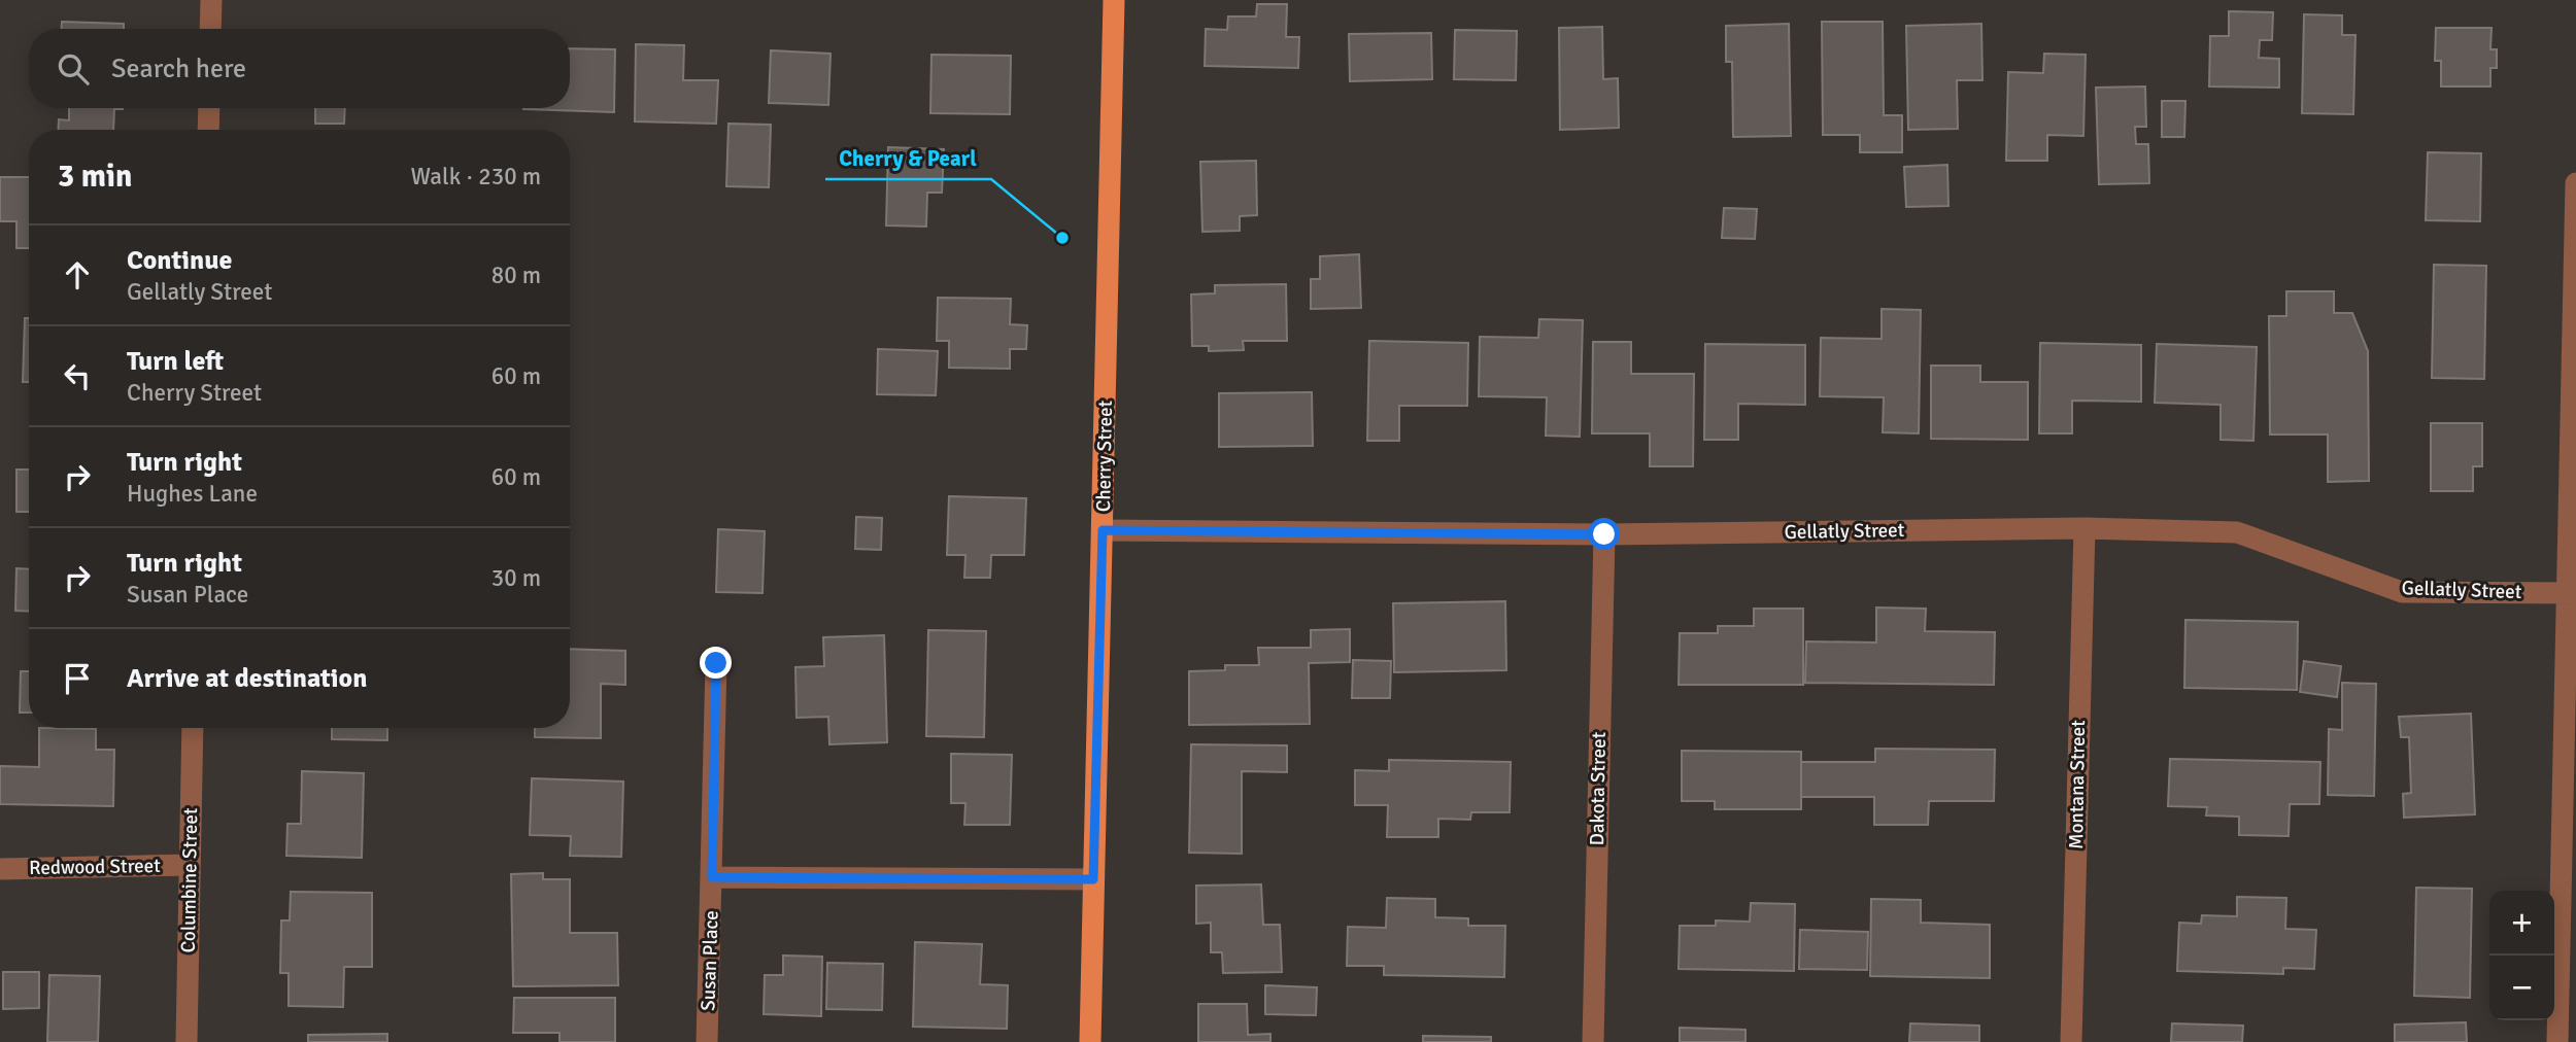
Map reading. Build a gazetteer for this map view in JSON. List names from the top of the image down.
{
  "streets": {
    "main road": ["Cherry Street"],
    "street": [
      "Gellatly Street",
      "Montana Street",
      "Dakota Street",
      "Redwood Street",
      "Columbine Street",
      "Susan Place"
    ]
  },
  "crossings": [
    ["Cherry Street", "Gellatly Street"],
    ["Gellatly Street", "Montana Street"],
    ["Gellatly Street", "Dakota Street"],
    ["Redwood Street", "Columbine Street"]
  ],
  "places": ["Cherry & Pearl"],
  "page": {
    "search": "Search here",
    "heading": ["3 min", "Walk · 230 m"],
    "list": [
      ["Continue", "Gellatly Street", "80 m"],
      ["Turn left", "Cherry Street", "60 m"],
      ["Turn right", "Hughes Lane", "60 m"],
      ["Turn right", "Susan Place", "30 m"],
      "Arrive at destination"
    ],
    "map_buttons": ["+", "−"]
  }
}
